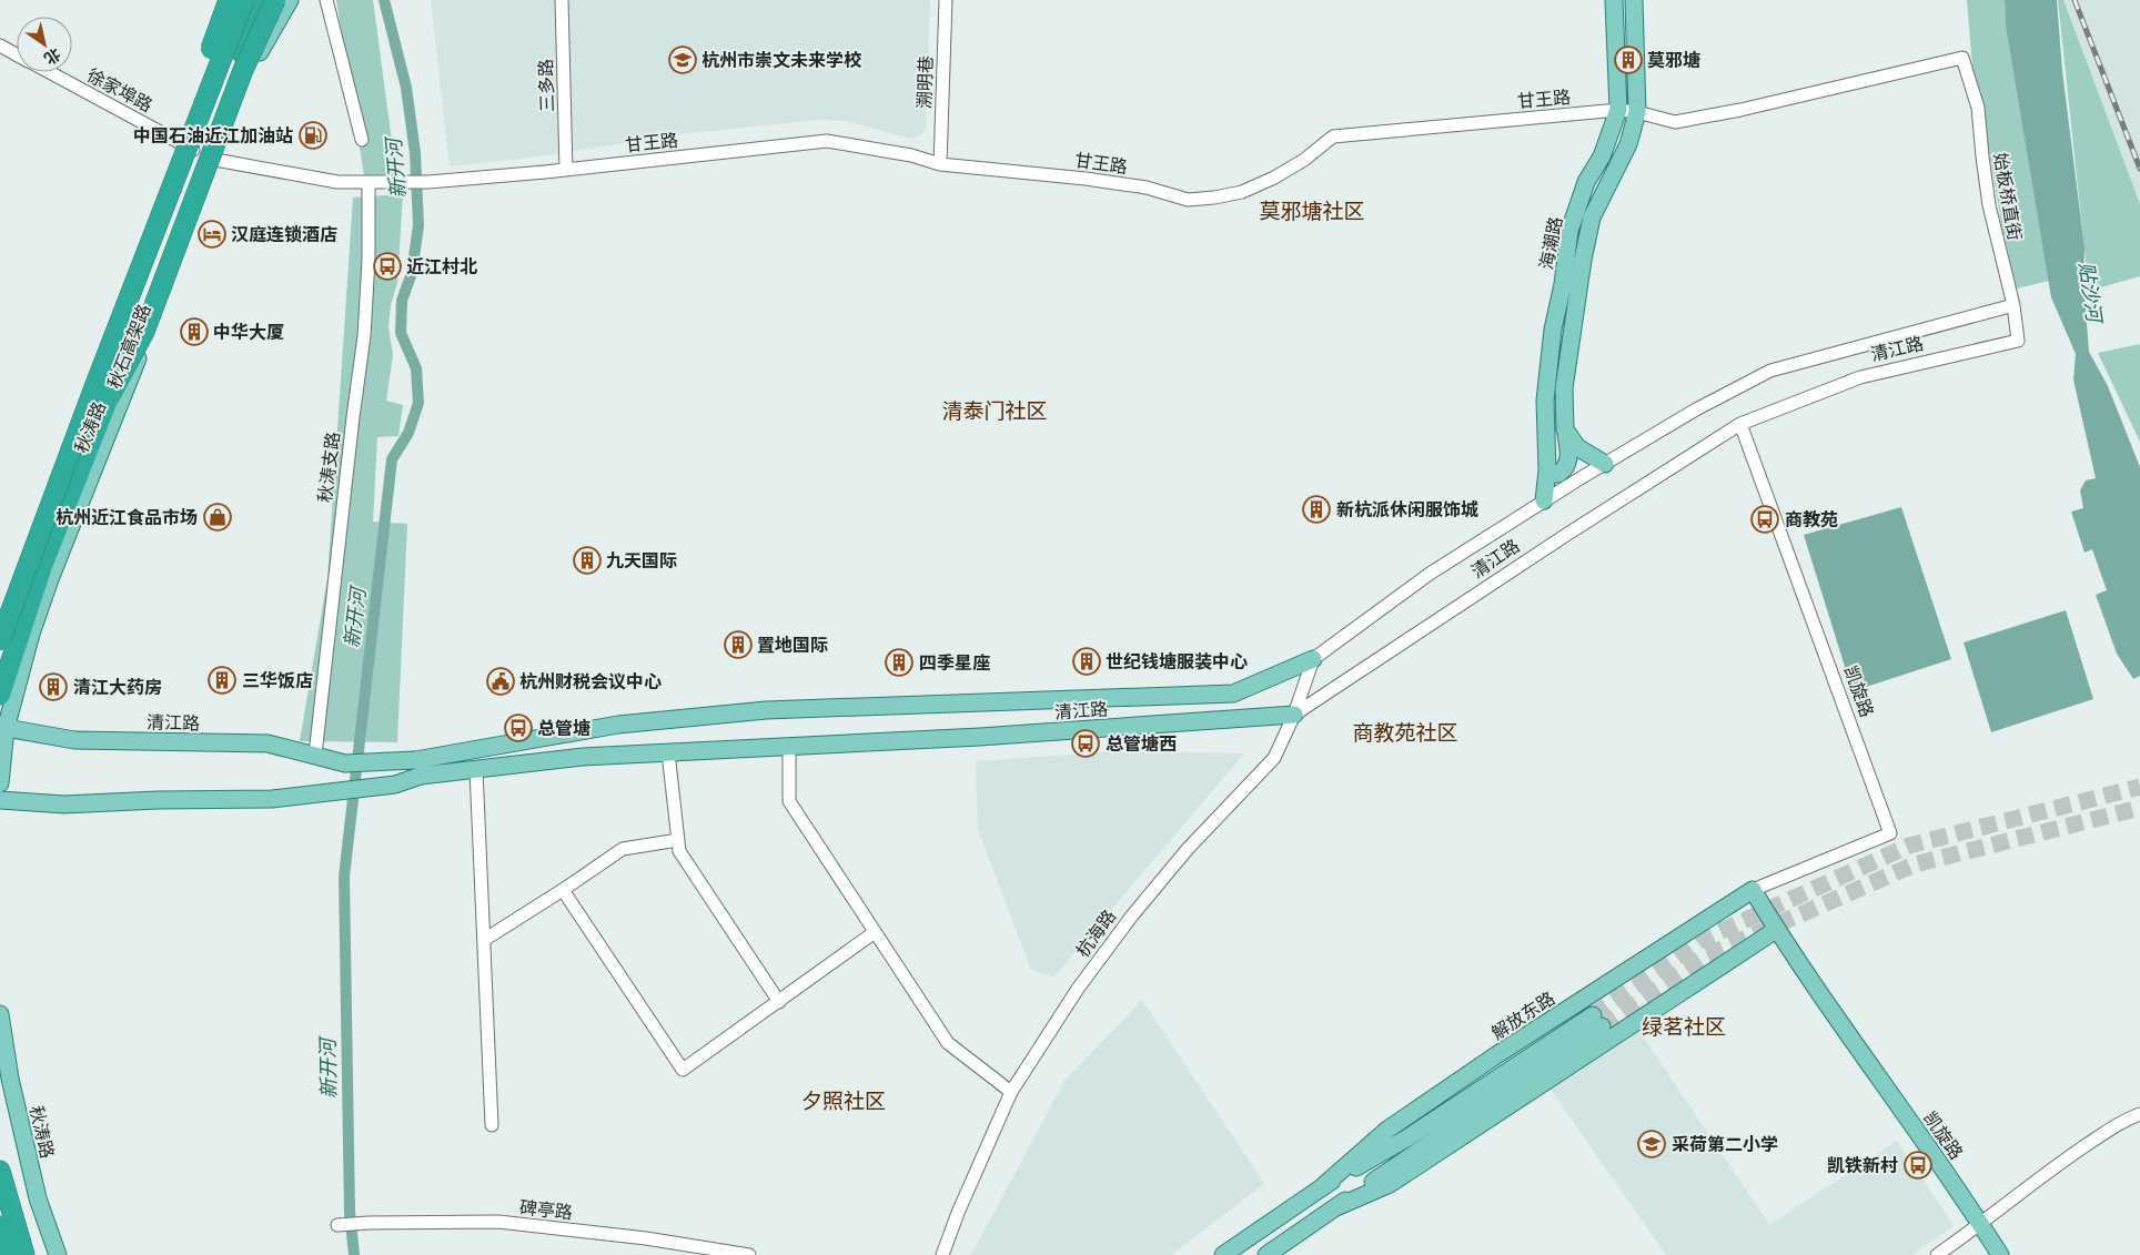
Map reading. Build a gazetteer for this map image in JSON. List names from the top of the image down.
{
  "streets": {
    "highway": ["秋石高架路"],
    "main road": [
      "海潮路",
      "清江路",
      "秋涛路",
      "凯旋路",
      "解放东路"
    ],
    "street": [
      "溯明巷",
      "三多路",
      "徐家埠路",
      "甘王路",
      "始板桥直街",
      "秋涛支路",
      "杭海路",
      "碑亭路"
    ]
  },
  "crossings": [
    ["溯明巷", "甘王路"],
    ["三多路", "甘王路"],
    ["徐家埠路", "秋涛路"],
    ["甘王路", "始板桥直街"],
    ["甘王路", "海潮路"],
    ["甘王路", "秋涛路"],
    ["甘王路", "秋涛支路"],
    ["始板桥直街", "清江路"],
    ["海潮路", "清江路"],
    ["清江路", "秋涛路"],
    ["清江路", "秋涛支路"],
    ["清江路", "凯旋路"],
    ["清江路", "杭海路"],
    ["凯旋路", "解放东路"]
  ],
  "districts": [
    "莫邪塘社区",
    "清泰门社区",
    "商教苑社区",
    "绿茗社区",
    "夕照社区"
  ],
  "water": ["新开河", "贴沙河"],
  "places": {
    "school or university": ["杭州市崇文未来学校", "采荷第二小学"],
    "building": [
      "莫邪塘",
      "中华大厦",
      "新杭派休闲服饰城",
      "九天国际",
      "置地国际",
      "世纪钱塘服装中心",
      "四季星座",
      "三华饭店",
      "清江大药房"
    ],
    "fuel station": ["中国石油近江加油站"],
    "hotel": ["汉庭连锁酒店"],
    "bus stop": [
      "近江村北",
      "商教苑",
      "总管塘",
      "总管塘西",
      "凯铁新村"
    ],
    "shop": ["杭州近江食品市场"],
    "public building": ["杭州财税会议中心"]
  },
  "north": "bottom right"
}
